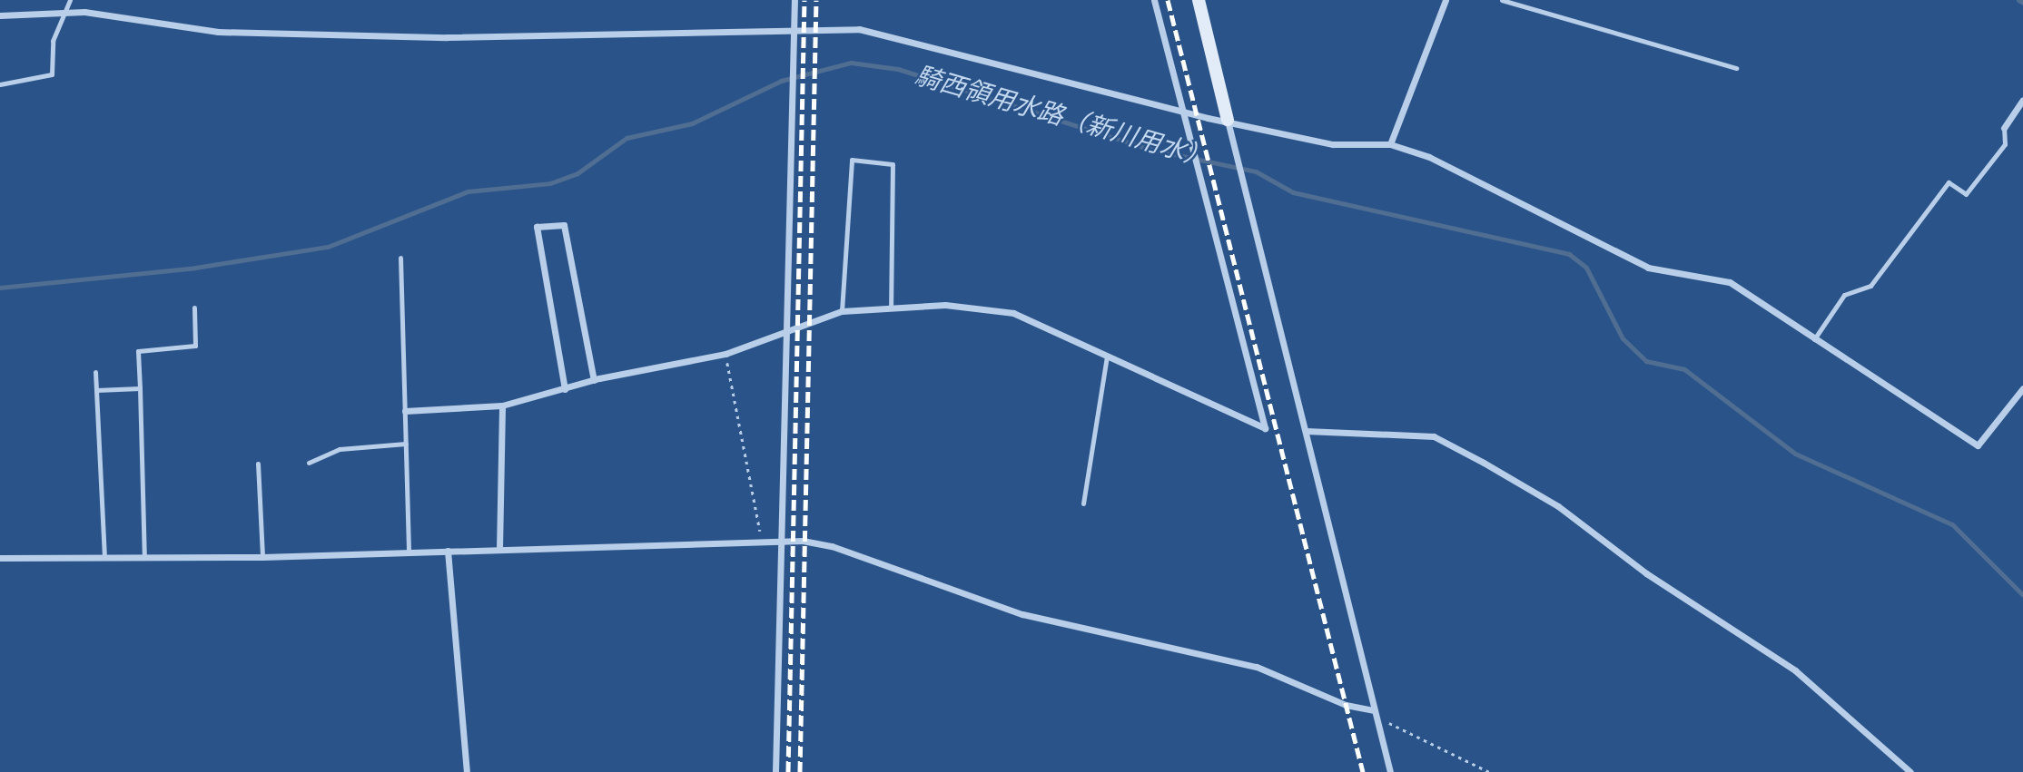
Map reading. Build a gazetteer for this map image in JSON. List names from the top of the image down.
{
  "water": ["騎西領用水路（新川用水）"]
}
